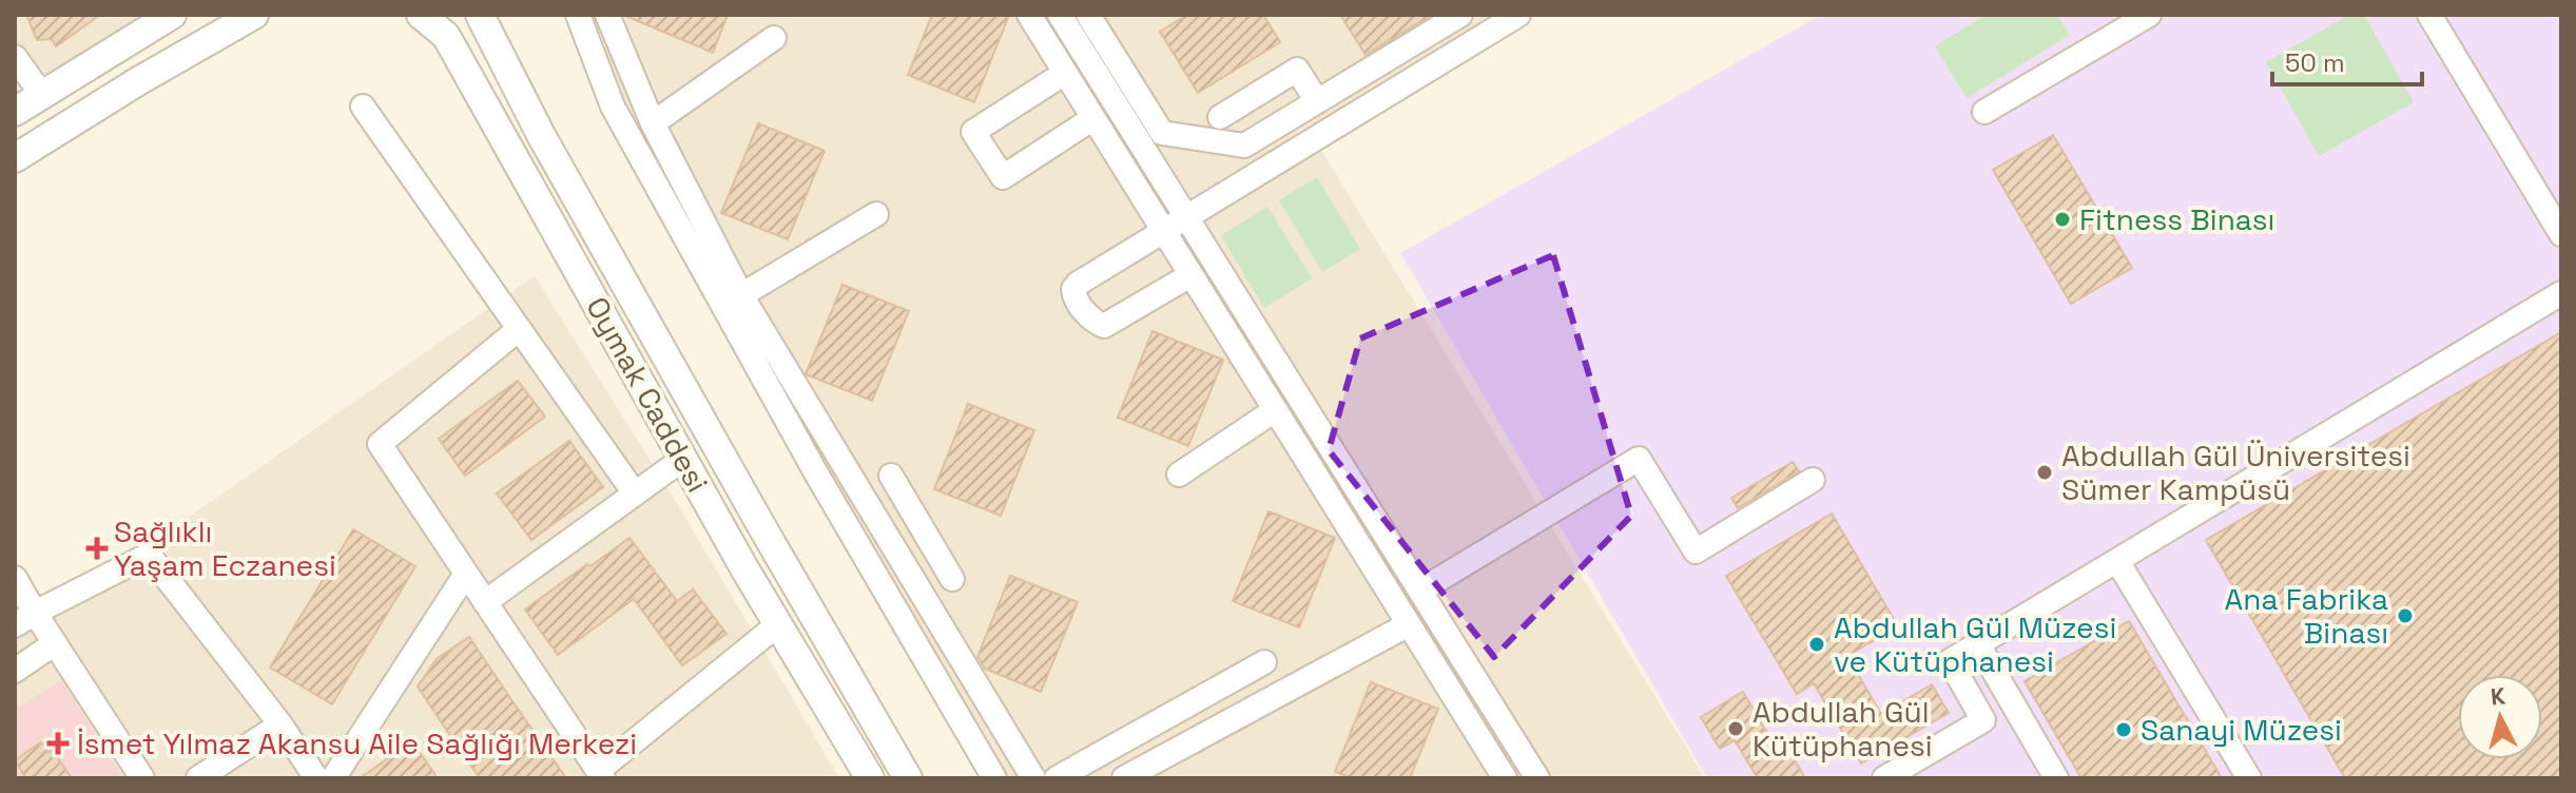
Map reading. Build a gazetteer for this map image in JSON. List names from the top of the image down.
{
  "streets": {
    "street": ["Oymak Caddesi"]
  },
  "places": {
    "other": [
      "Fitness Binası",
      "Abdullah Gül Üniversitesi Sümer Kampüsü",
      "Ana Fabrika Binası",
      "Abdullah Gül Müzesi ve Kütüphanesi",
      "Abdullah Gül Kütüphanesi",
      "Sanayi Müzesi"
    ],
    "health": ["Sağlıklı Yaşam Eczanesi", "İsmet Yılmaz Akansu Aile Sağlığı Merkezi"]
  },
  "scale_bar": "50 m",
  "north": "top"
}
